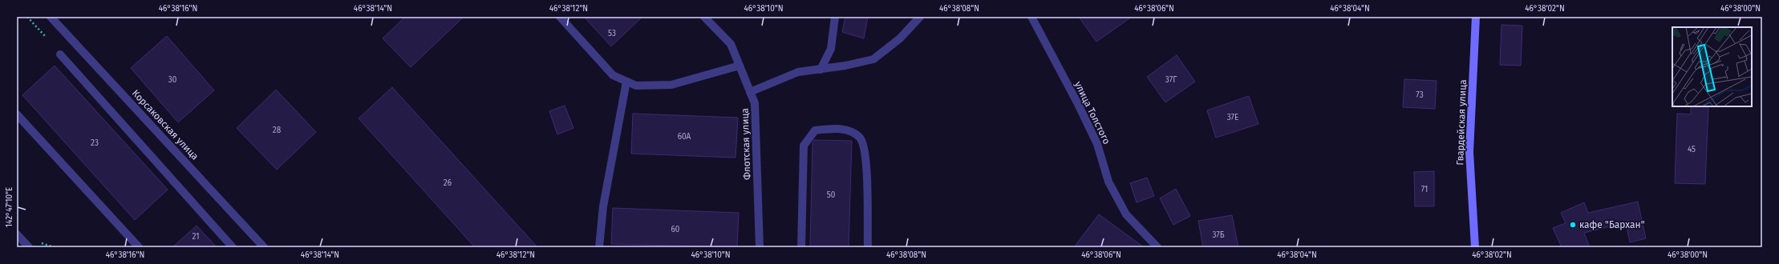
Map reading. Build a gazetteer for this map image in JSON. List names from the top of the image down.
{
  "streets": {
    "main road": ["Гвардейская улица"],
    "street": ["улица Толстого", "Корсаковская улица", "Флотская улица"]
  },
  "places": ["кафе \"Бархан\""],
  "house_numbers": [
    "53",
    "30",
    "37Г",
    "73",
    "37Е",
    "28",
    "60А",
    "23",
    "45",
    "26",
    "71",
    "50",
    "60",
    "37Б",
    "21"
  ],
  "coordinates": [
    "46°38'16\"N",
    "46°38'14\"N",
    "46°38'12\"N",
    "46°38'10\"N",
    "46°38'08\"N",
    "46°38'06\"N",
    "46°38'04\"N",
    "46°38'02\"N",
    "46°38'00\"N",
    "142°47'10\"E"
  ]
}
